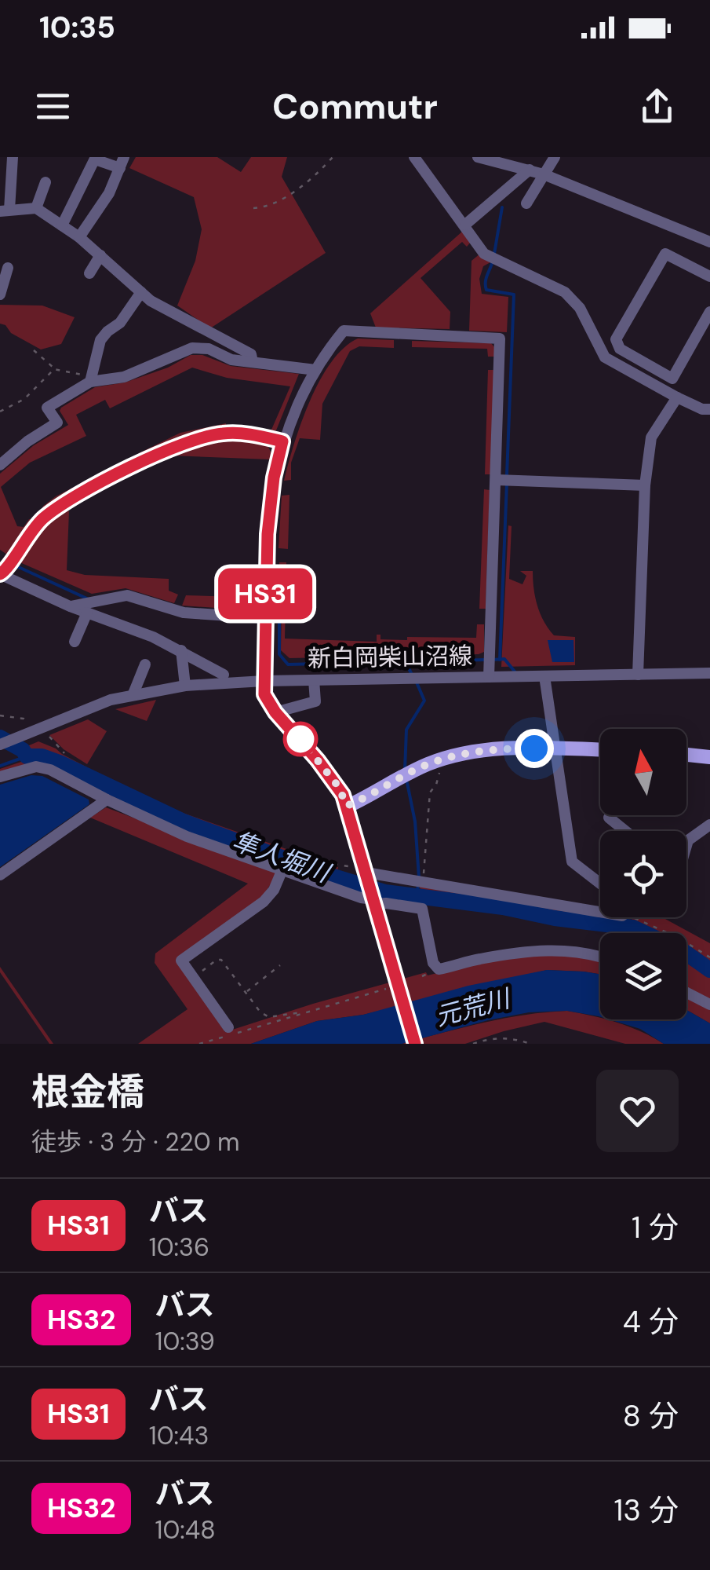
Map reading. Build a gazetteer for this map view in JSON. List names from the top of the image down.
{
  "streets": {
    "street": ["新白岡柴山沼線"]
  },
  "water": ["隼人堀川", "元荒川"],
  "lines": ["bus line HS31"],
  "north": "top",
  "page": {
    "status": "10:35",
    "header": "Commutr",
    "on_map": "HS31",
    "heading": ["根金橋", "徒歩 · 3 分 · 220 m"],
    "list": [
      {
        "mark": "HS31",
        "name": "バス",
        "note": "10:36",
        "value": "1 分"
      },
      {
        "mark": "HS32",
        "name": "バス",
        "note": "10:39",
        "value": "4 分"
      },
      {
        "mark": "HS31",
        "name": "バス",
        "note": "10:43",
        "value": "8 分"
      },
      {
        "mark": "HS32",
        "name": "バス",
        "note": "10:48",
        "value": "13 分"
      }
    ]
  }
}
